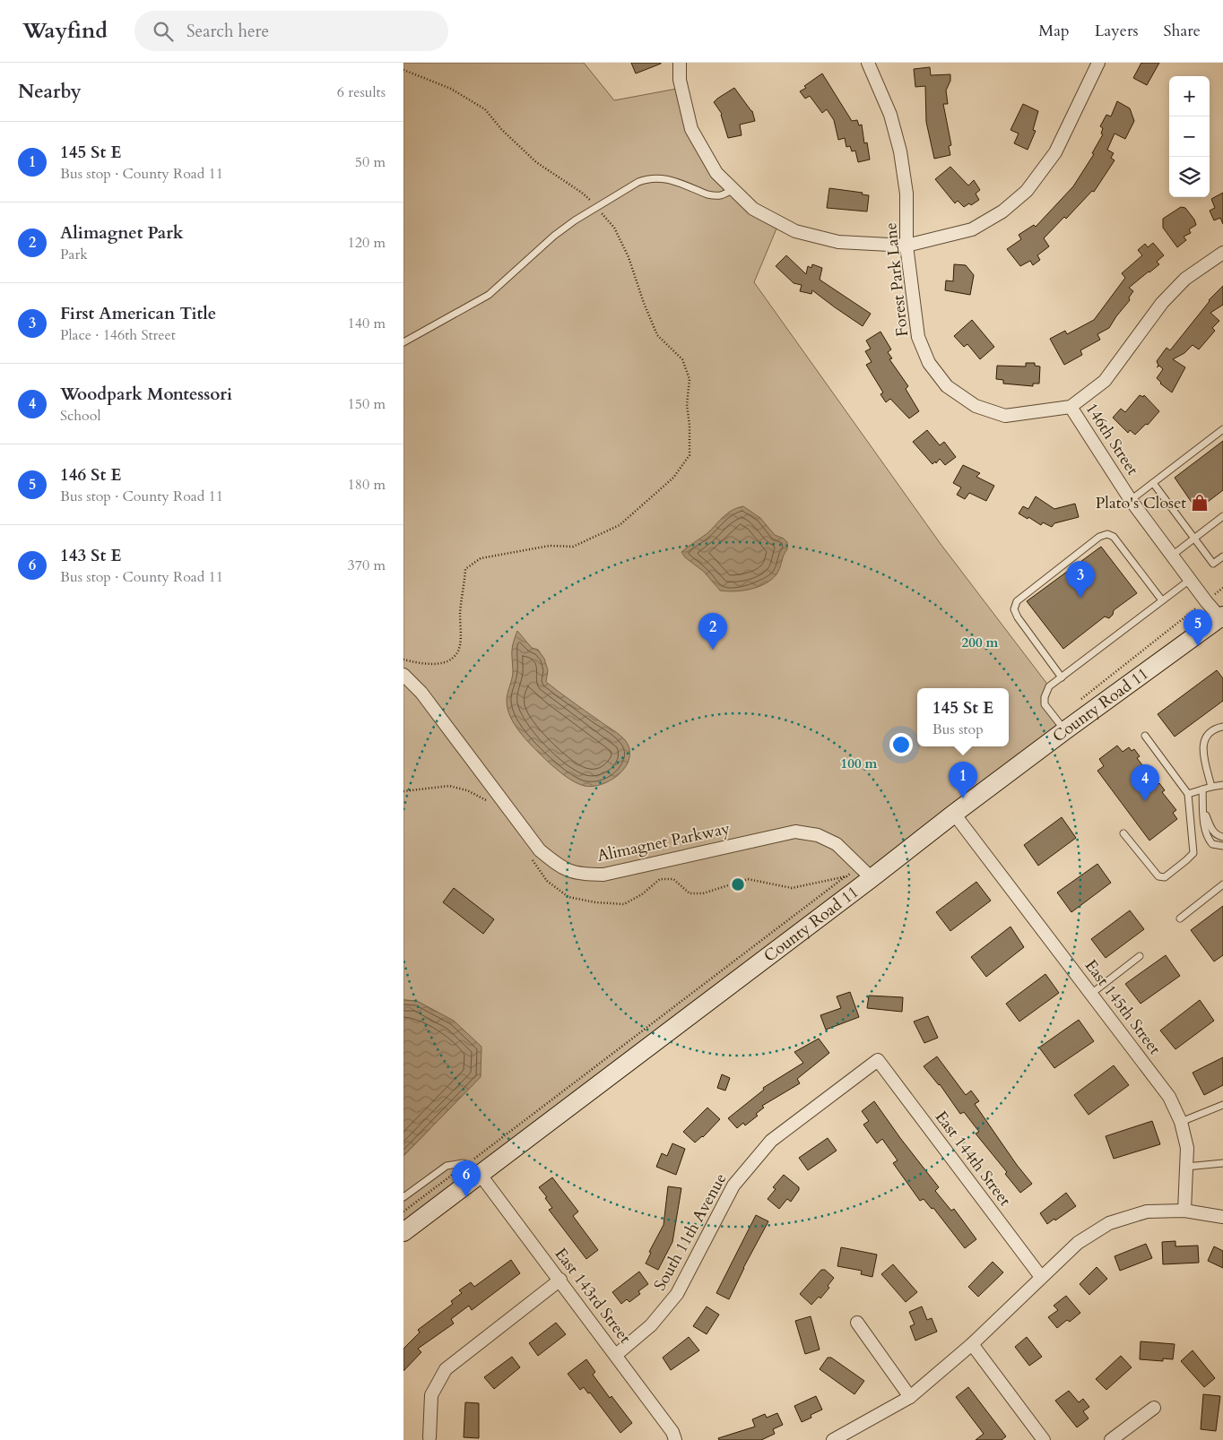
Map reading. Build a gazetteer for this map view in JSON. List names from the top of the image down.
{
  "streets": {
    "street": [
      "Forest Park Lane",
      "146th Street",
      "County Road 11",
      "Alimagnet Parkway",
      "East 145th Street",
      "East 144th Street",
      "South 11th Avenue",
      "East 143rd Street"
    ]
  },
  "crossings": [
    ["Forest Park Lane", "146th Street"],
    ["146th Street", "County Road 11"],
    ["County Road 11", "Alimagnet Parkway"],
    ["County Road 11", "East 145th Street"],
    ["County Road 11", "East 143rd Street"],
    ["East 144th Street", "South 11th Avenue"],
    ["South 11th Avenue", "East 143rd Street"]
  ],
  "places": {
    "shop": ["Plato's Closet"]
  },
  "page": {
    "header": "Wayfind",
    "search": "Search here",
    "nav": ["Map", "Layers", "Share"],
    "heading": ["Nearby", "6 results"],
    "map_buttons": ["+", "−"],
    "list": [
      {
        "mark": "1",
        "name": "145 St E",
        "note": "Bus stop · County Road 11",
        "value": "50 m"
      },
      {
        "mark": "2",
        "name": "Alimagnet Park",
        "note": "Park",
        "value": "120 m"
      },
      {
        "mark": "3",
        "name": "First American Title",
        "note": "Place · 146th Street",
        "value": "140 m"
      },
      {
        "mark": "4",
        "name": "Woodpark Montessori",
        "note": "School",
        "value": "150 m"
      },
      {
        "mark": "5",
        "name": "146 St E",
        "note": "Bus stop · County Road 11",
        "value": "180 m"
      },
      {
        "mark": "6",
        "name": "143 St E",
        "note": "Bus stop · County Road 11",
        "value": "370 m"
      }
    ],
    "pins": [
      "3",
      "5",
      "2",
      "1",
      "4",
      "6"
    ],
    "popup": ["145 St E", "Bus stop"]
  },
  "rings": ["200 m", "100 m"]
}
